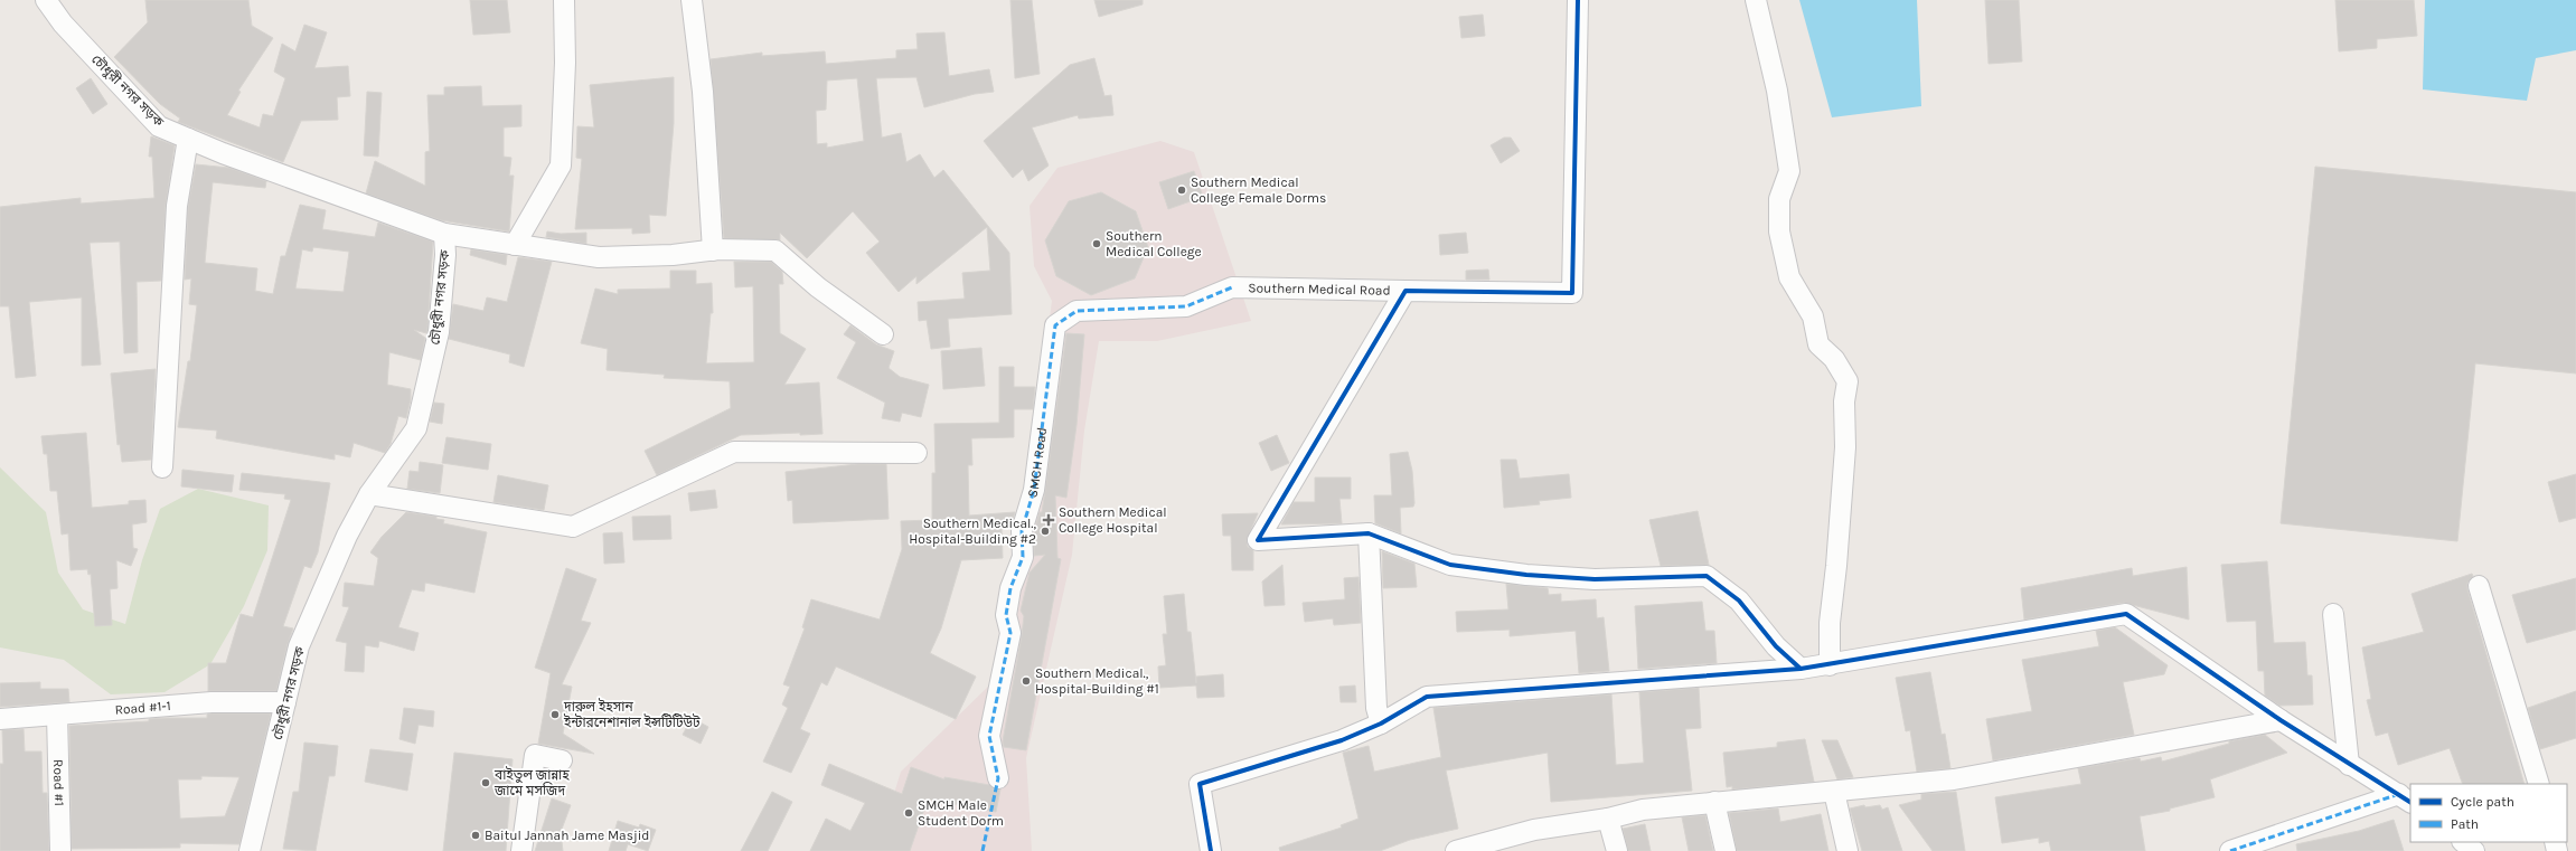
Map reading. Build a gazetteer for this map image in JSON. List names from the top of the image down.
{
  "streets": {
    "street": [
      "চৌধুরী নগর সড়ক",
      "Southern Medical Road",
      "SMCH Road",
      "Road #1-1",
      "Road #1"
    ]
  },
  "crossings": [
    ["চৌধুরী নগর সড়ক", "Road #1-1"],
    ["Southern Medical Road", "SMCH Road"],
    ["Road #1-1", "Road #1"]
  ],
  "places": {
    "other": [
      "Southern Medical College Female Dorms",
      "Southern Medical College",
      "Southern Medical., Hospital-Building #2",
      "Southern Medical., Hospital-Building #1",
      "দারুল ইহসান ইন্টারনেশানাল ইন্সটিটিউট",
      "বাইতুল জান্নাহ জামে মসজিদ",
      "SMCH Male Student Dorm",
      "Baitul Jannah Jame Masjid"
    ],
    "health": ["Southern Medical College Hospital"]
  },
  "legend": ["Cycle path", "Path"]
}
